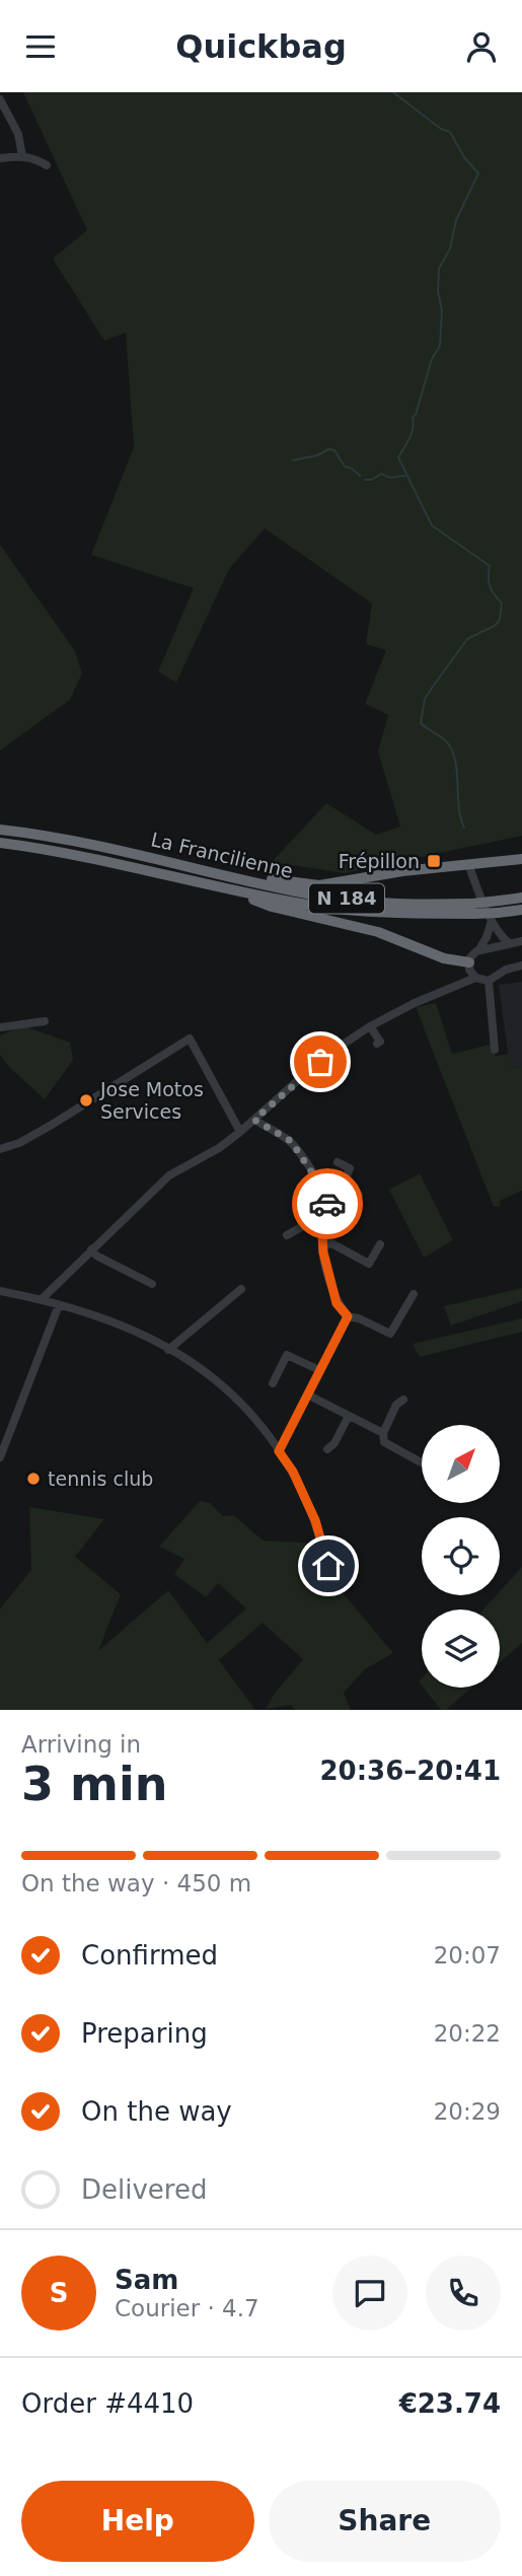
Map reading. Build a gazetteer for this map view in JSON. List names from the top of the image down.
{
  "streets": {
    "highway": ["La Francilienne", "N 184"]
  },
  "places": {
    "transit": ["Frépillon"],
    "other": ["Jose Motos Services", "tennis club"]
  },
  "north": "top right",
  "page": {
    "header": "Quickbag",
    "heading": ["3 min", "Arriving in", "20:36–20:41"],
    "panel": [
      "Sam",
      "Courier · 4.7",
      "Order #4410",
      "€23.74"
    ],
    "bar": "On the way · 450 m",
    "list": [
      ["Confirmed", "20:07"],
      ["Preparing", "20:22"],
      ["On the way", "20:29"],
      "Delivered"
    ],
    "round": "S",
    "buttons": ["Help", "Share"]
  }
}
